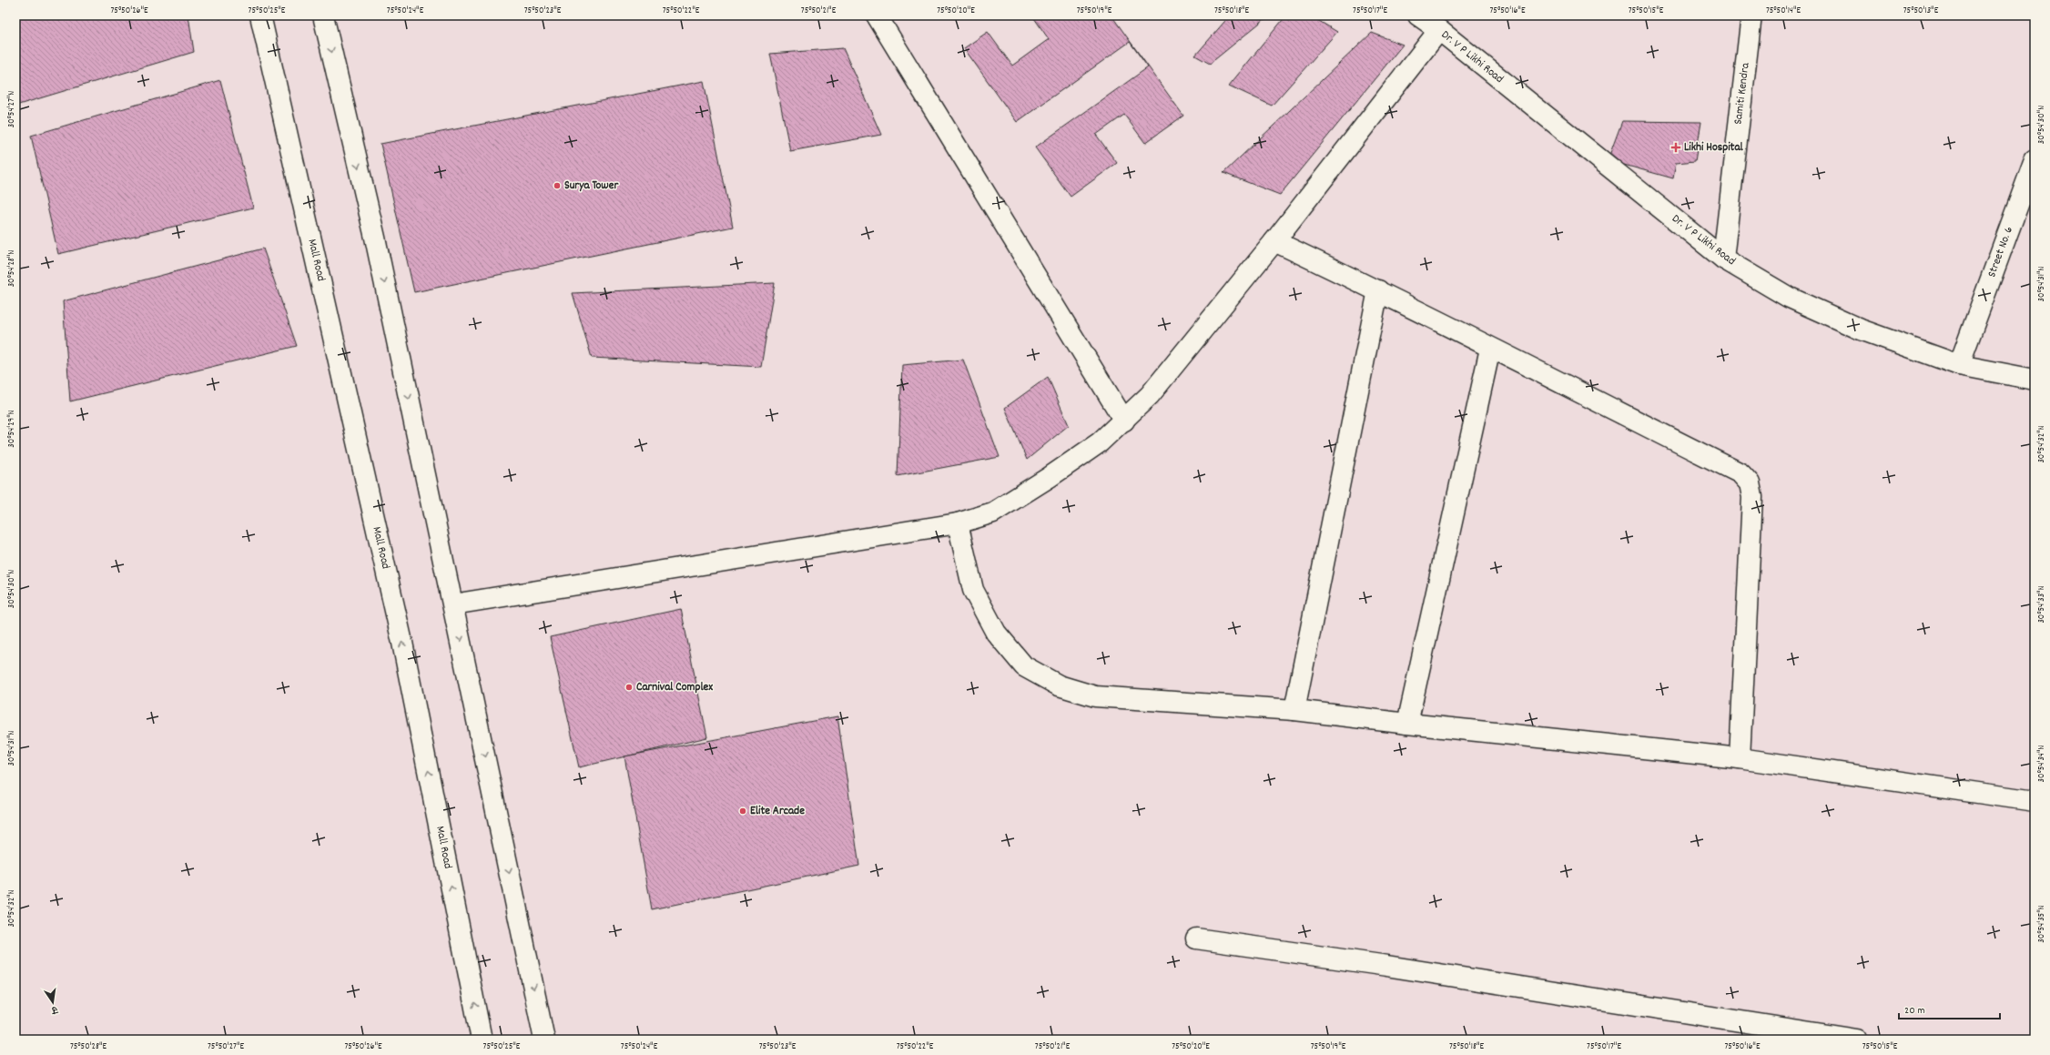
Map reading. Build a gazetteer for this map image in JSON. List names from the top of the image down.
{
  "streets": {
    "street": [
      "Dr. V P Likhi Road",
      "Samiti Kendra",
      "Street No. 6",
      "Mall Road"
    ]
  },
  "crossings": [
    ["Dr. V P Likhi Road", "Samiti Kendra"],
    ["Dr. V P Likhi Road", "Street No. 6"]
  ],
  "places": {
    "health": ["Likhi Hospital"],
    "other": ["Surya Tower", "Carnival Complex", "Elite Arcade"]
  },
  "scale_bar": "20 m",
  "north": "bottom",
  "coordinates": [
    "75°50'26\"E",
    "75°50'25\"E",
    "75°50'24\"E",
    "75°50'23\"E",
    "75°50'22\"E",
    "75°50'21\"E",
    "75°50'20\"E",
    "75°50'19\"E",
    "75°50'18\"E",
    "75°50'17\"E",
    "75°50'16\"E",
    "75°50'15\"E",
    "75°50'14\"E",
    "75°50'13\"E",
    "30°54'27\"N",
    "30°54'30\"N",
    "30°54'28\"N",
    "30°54'31\"N",
    "30°54'29\"N",
    "30°54'32\"N",
    "30°54'33\"N",
    "30°54'34\"N",
    "30°54'35\"N",
    "75°50'28\"E",
    "75°50'27\"E"
  ]
}
